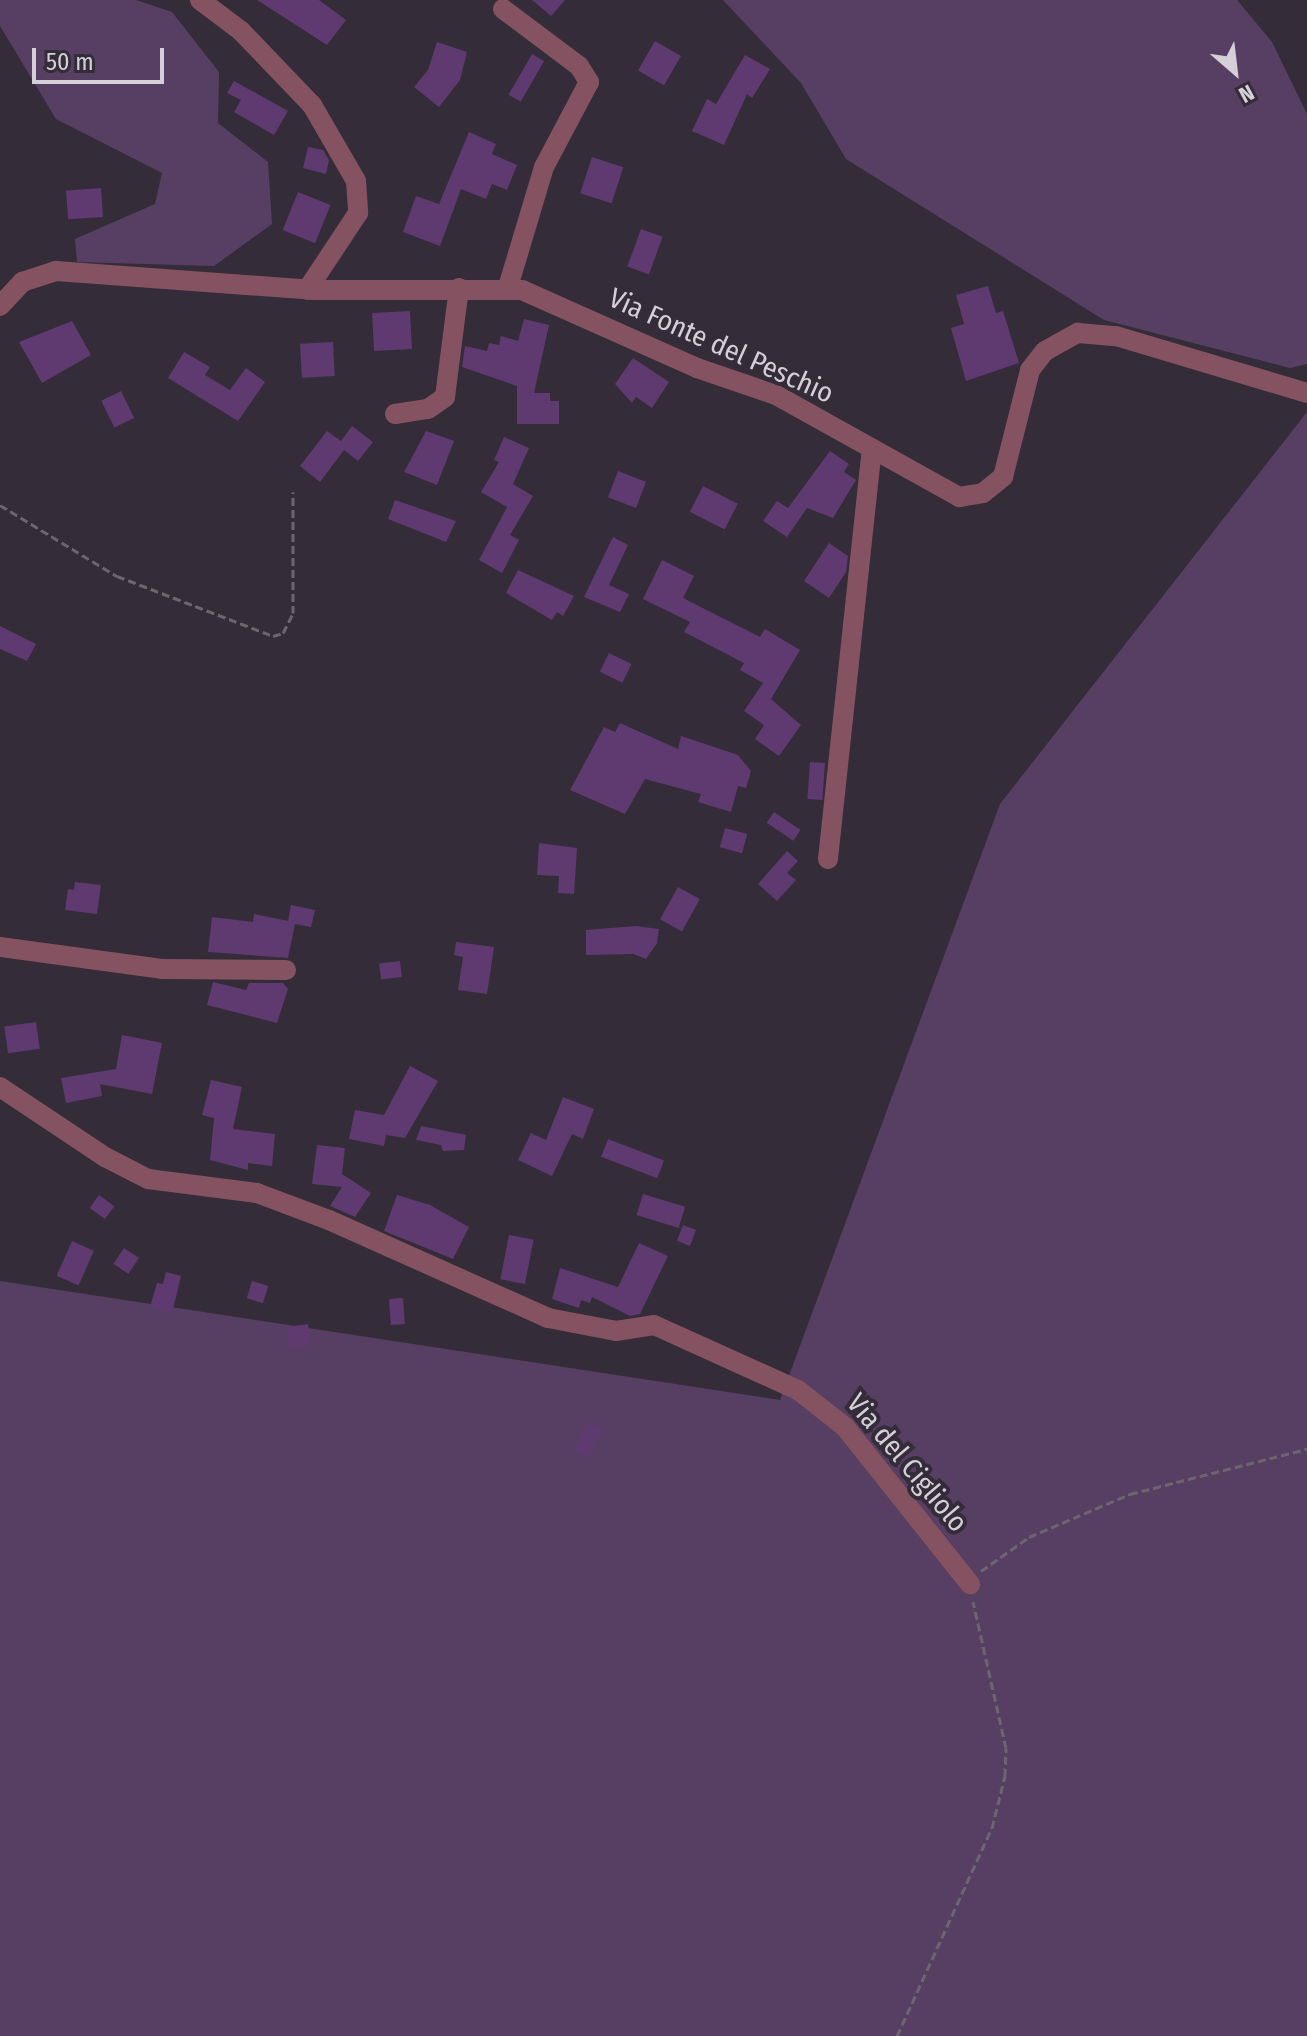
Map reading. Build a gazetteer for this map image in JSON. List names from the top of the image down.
{
  "streets": {
    "street": ["Via Fonte del Peschio", "Via del Cigliolo"]
  },
  "scale_bar": "50 m",
  "north": "bottom right"
}
